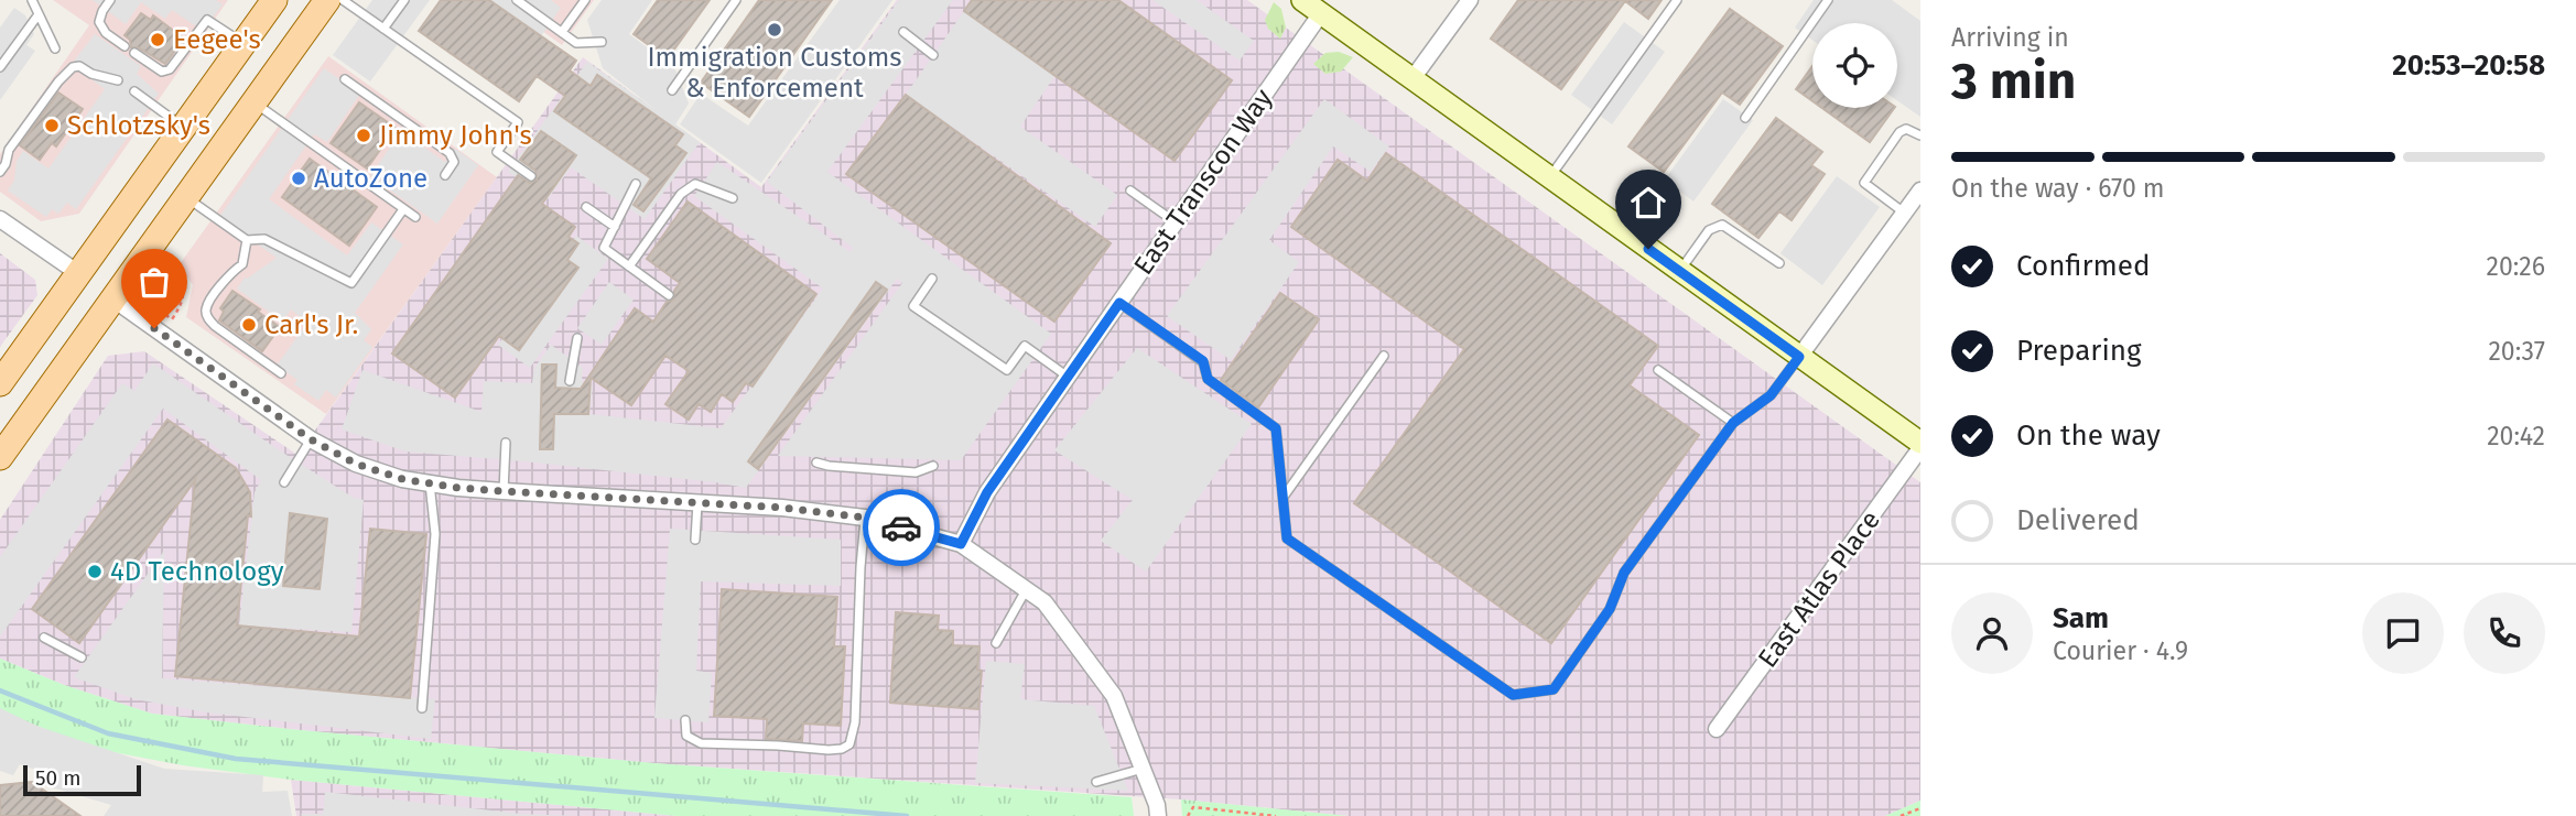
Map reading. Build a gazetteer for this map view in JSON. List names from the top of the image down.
{
  "streets": {
    "street": ["East Transcon Way", "East Atlas Place"]
  },
  "places": [
    "Immigration Customs & Enforcement",
    "Eegee's",
    "Schlotzsky's",
    "Jimmy John's",
    "AutoZone",
    "Carl's Jr.",
    "4D Technology"
  ],
  "scale_bar": "50 m",
  "page": {
    "heading": ["3 min", "Arriving in", "20:53–20:58"],
    "panel": ["Sam", "Courier · 4.9"],
    "bar": "On the way · 670 m",
    "list": [
      ["Confirmed", "20:26"],
      ["Preparing", "20:37"],
      ["On the way", "20:42"],
      "Delivered"
    ],
    "scale": "50 m"
  }
}
